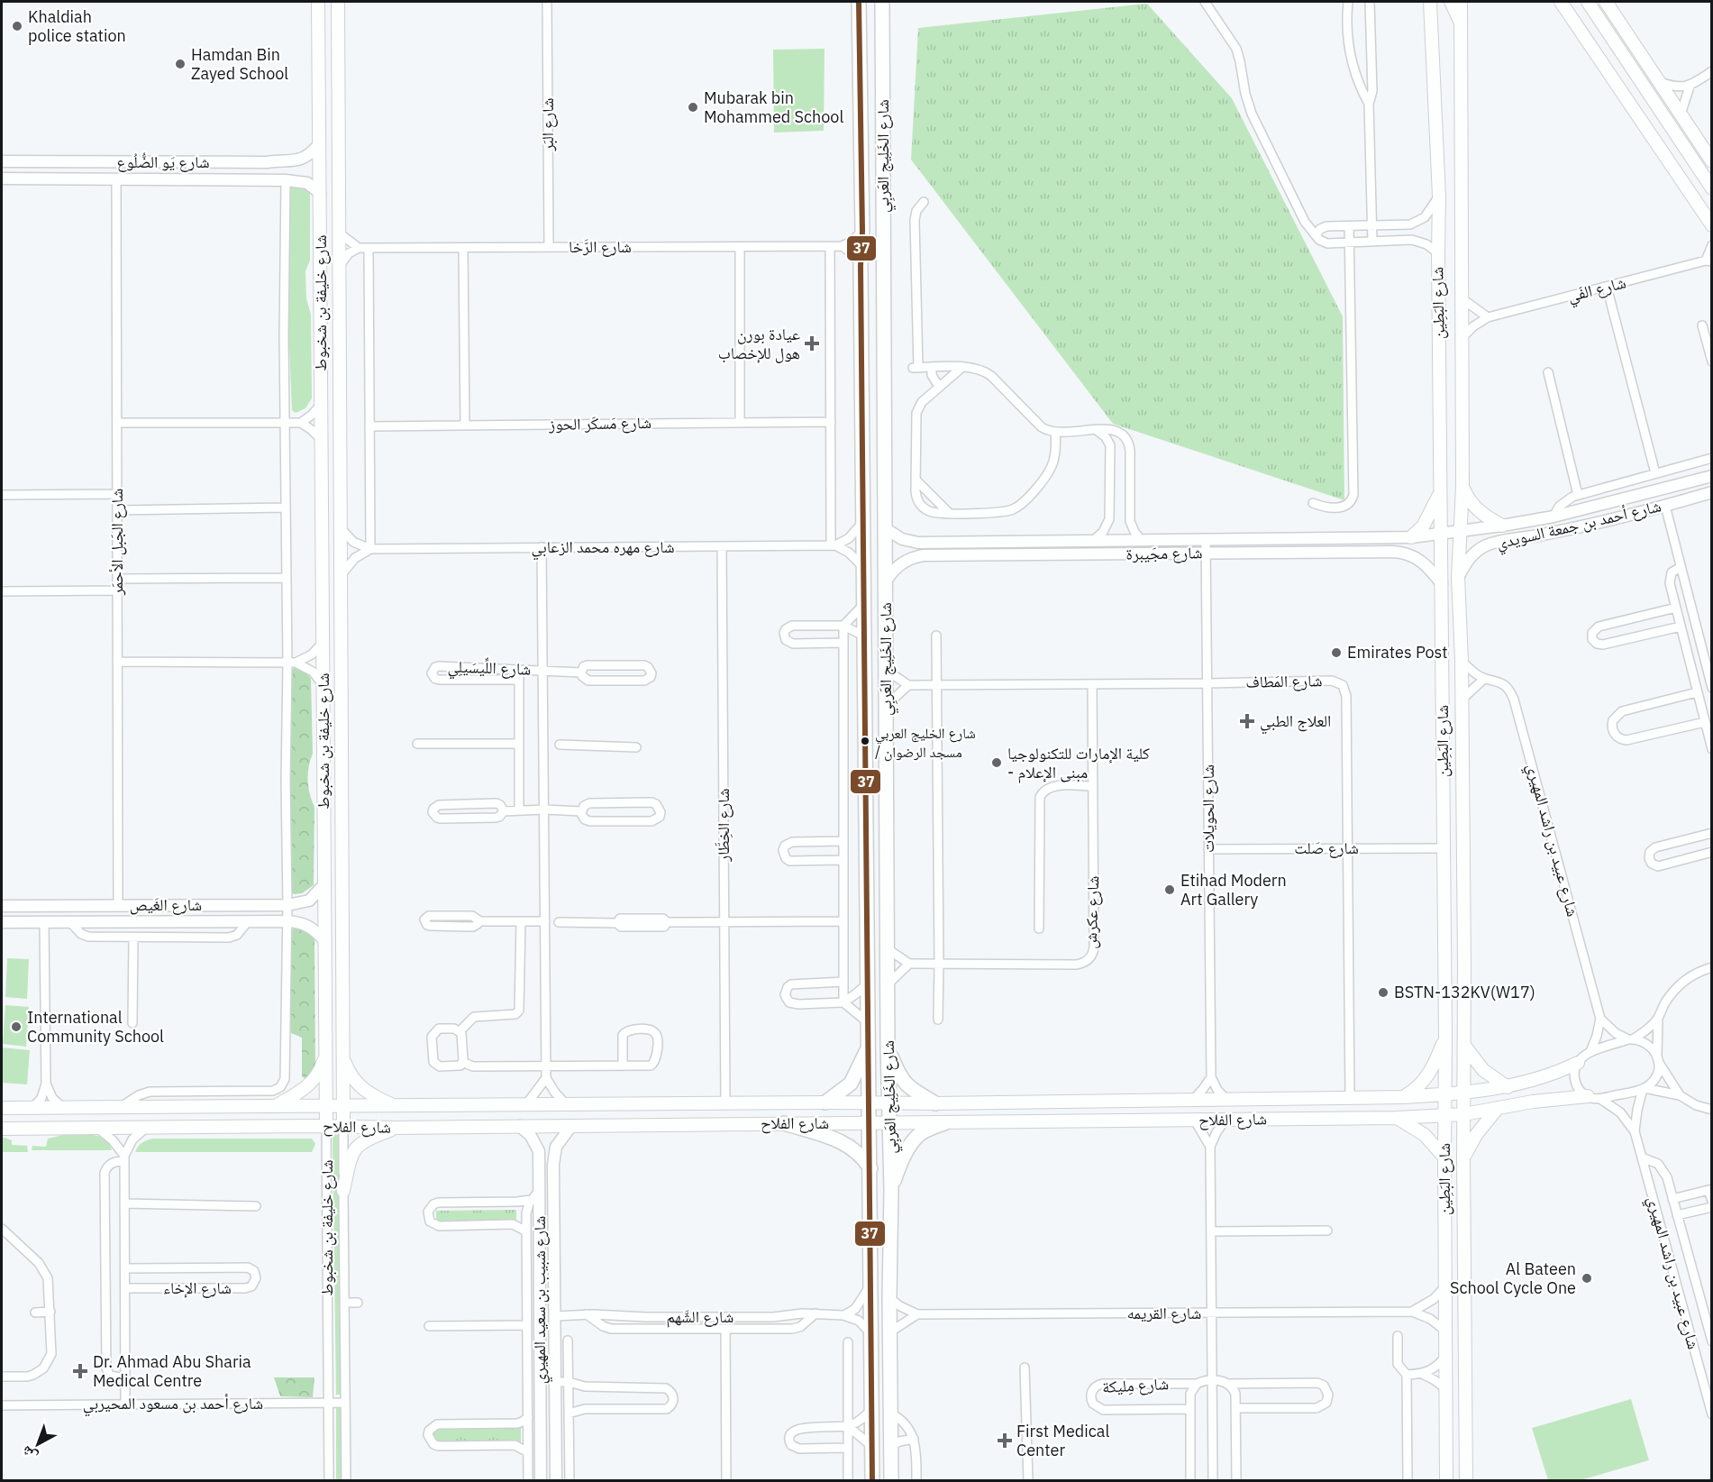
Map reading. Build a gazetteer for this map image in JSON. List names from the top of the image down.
{
  "streets": {
    "highway": ["شارع الخَلِيج العَربِي"],
    "main road": ["شارع خليفة بن شخبوط", "شارع البَطِين", "شارع الفلاح"],
    "street": [
      "شارع البَر",
      "شارع يَو الضُّلُوع",
      "شارع الرَّخا",
      "شارع الفَي",
      "شارع مَسكَر الحوز",
      "شارع أحمد بن جمعة السويدي",
      "شارع الجَبل الأحمَر",
      "شارع مهره محمد الزعابي",
      "شارع مجَيبرة",
      "شارع اللِّيسَيلِي",
      "شارع المَطاف",
      "شارع الحويلات",
      "شارع الخِطَّار",
      "شارع عبيد بن راشد المهيري",
      "شارع صَلت",
      "شارع الغَيص",
      "شارع عكرش",
      "شارع الإخاء",
      "شارع شبيب بن سعيد المهيري",
      "شارع القريمه",
      "شارع الشَّهم",
      "شارع مِليكة",
      "شارع أحمد بن مسعود المحيربي"
    ]
  },
  "crossings": [
    ["شارع البَر", "شارع الرَّخا"],
    ["شارع الخَلِيج العَربِي", "شارع مجَيبرة"],
    ["شارع الخَلِيج العَربِي", "شارع الفلاح"],
    ["شارع الخَلِيج العَربِي", "شارع القريمه"],
    ["شارع يَو الضُّلُوع", "شارع خليفة بن شخبوط"],
    ["شارع يَو الضُّلُوع", "شارع الجَبل الأحمَر"],
    ["شارع الفَي", "شارع البَطِين"],
    ["شارع خليفة بن شخبوط", "شارع الغَيص"],
    ["شارع خليفة بن شخبوط", "شارع الفلاح"],
    ["شارع خليفة بن شخبوط", "شارع أحمد بن مسعود المحيربي"],
    ["شارع البَطِين", "شارع أحمد بن جمعة السويدي"],
    ["شارع البَطِين", "شارع مجَيبرة"],
    ["شارع البَطِين", "شارع عبيد بن راشد المهيري"],
    ["شارع البَطِين", "شارع صَلت"],
    ["شارع البَطِين", "شارع الفلاح"],
    ["شارع البَطِين", "شارع القريمه"],
    ["شارع أحمد بن جمعة السويدي", "شارع مجَيبرة"],
    ["شارع الجَبل الأحمَر", "شارع الغَيص"],
    ["شارع مهره محمد الزعابي", "شارع اللِّيسَيلِي"],
    ["شارع مهره محمد الزعابي", "شارع الخِطَّار"],
    ["شارع مجَيبرة", "شارع الحويلات"],
    ["شارع المَطاف", "شارع الحويلات"],
    ["شارع المَطاف", "شارع صَلت"],
    ["شارع المَطاف", "شارع عكرش"],
    ["شارع المَطاف", "شارع الفلاح"],
    ["شارع الحويلات", "شارع صَلت"],
    ["شارع الخِطَّار", "شارع الفلاح"],
    ["شارع عبيد بن راشد المهيري", "شارع الفلاح"],
    ["شارع الفلاح", "شارع شبيب بن سعيد المهيري"],
    ["شارع شبيب بن سعيد المهيري", "شارع الشَّهم"]
  ],
  "places": {
    "other": [
      "Khaldiah police station",
      "Hamdan Bin Zayed School",
      "Mubarak bin Mohammed School",
      "Emirates Post",
      "شارع الخليج العربي / مسجد الرضوان",
      "كلية الإمارات للتكنولوجيا - مبنى الإعلام",
      "Etihad Modern Art Gallery",
      "BSTN-132KV(W17)",
      "International Community School",
      "Al Bateen School Cycle One"
    ],
    "health": [
      "عيادة بورن هول للإخصاب",
      "العلاج الطبي",
      "Dr. Ahmad Abu Sharia Medical Centre",
      "First Medical Center"
    ]
  },
  "lines": ["transit line 37"],
  "north": "bottom left"
}
